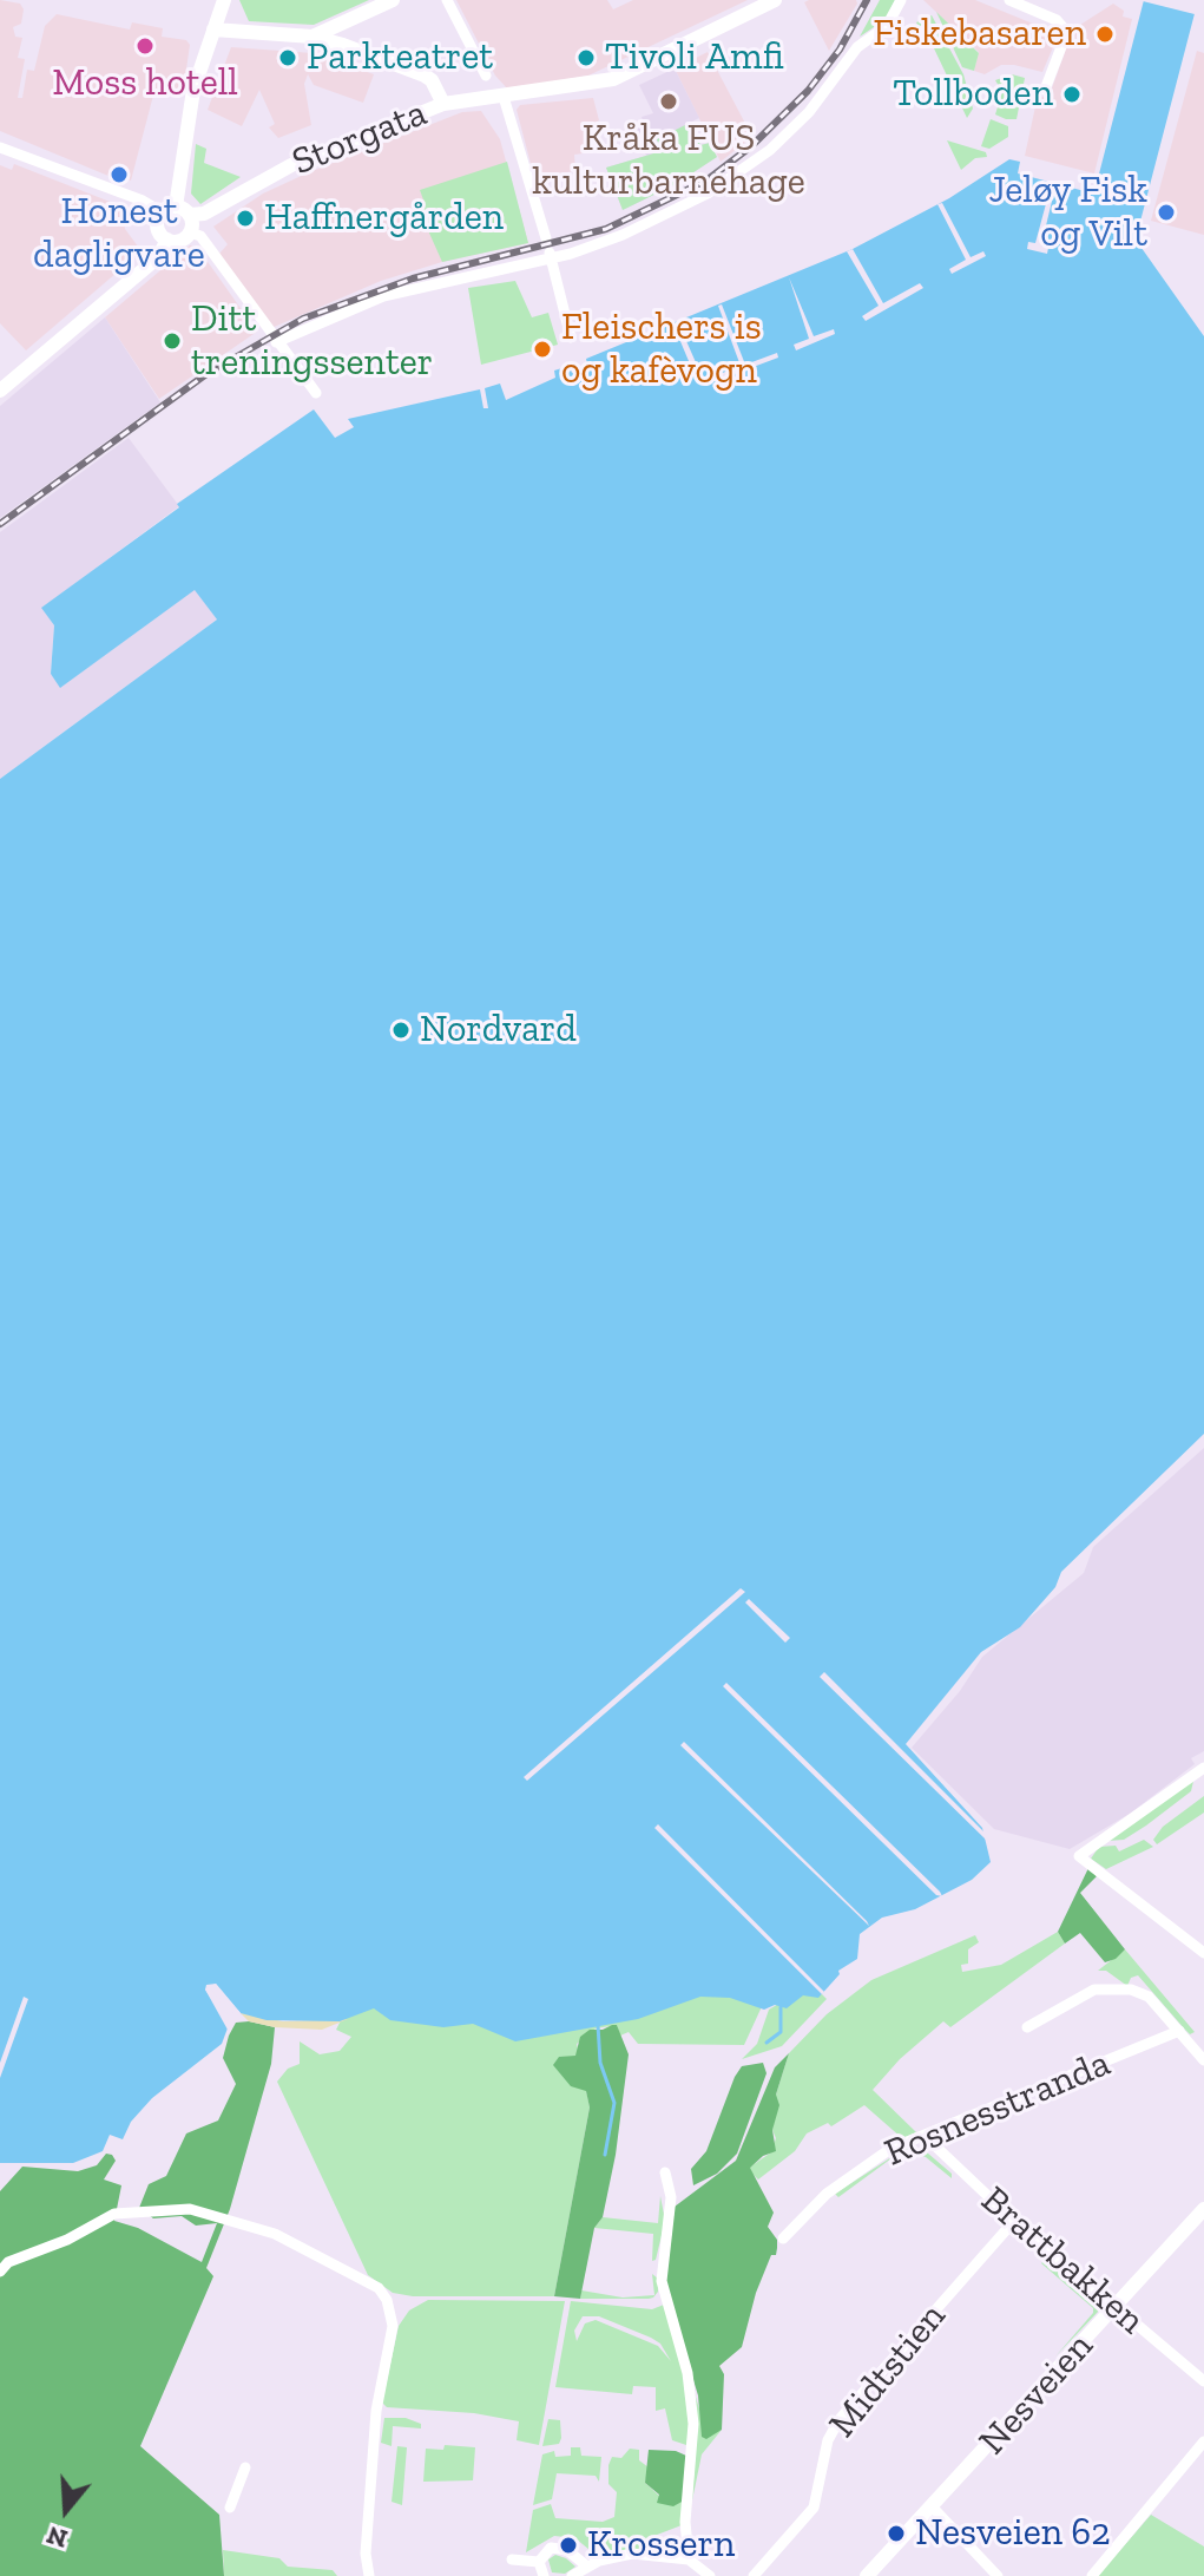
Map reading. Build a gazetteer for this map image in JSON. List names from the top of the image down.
{
  "streets": {
    "street": [
      "Storgata",
      "Rosnesstranda",
      "Brattbakken",
      "Midtstien",
      "Nesveien"
    ]
  },
  "crossings": [
    ["Rosnesstranda", "Brattbakken"],
    ["Brattbakken", "Midtstien"],
    ["Brattbakken", "Nesveien"]
  ],
  "places": [
    "Fiskebasaren",
    "Moss hotell",
    "Parkteatret",
    "Tivoli Amfi",
    "Tollboden",
    "Kråka FUS kulturbarnehage",
    "Honest dagligvare",
    "Jeløy Fisk og Vilt",
    "Haffnergården",
    "Ditt treningssenter",
    "Fleischers is og kafèvogn",
    "Nordvard",
    "Nesveien 62",
    "Krossern"
  ],
  "north": "bottom"
}
